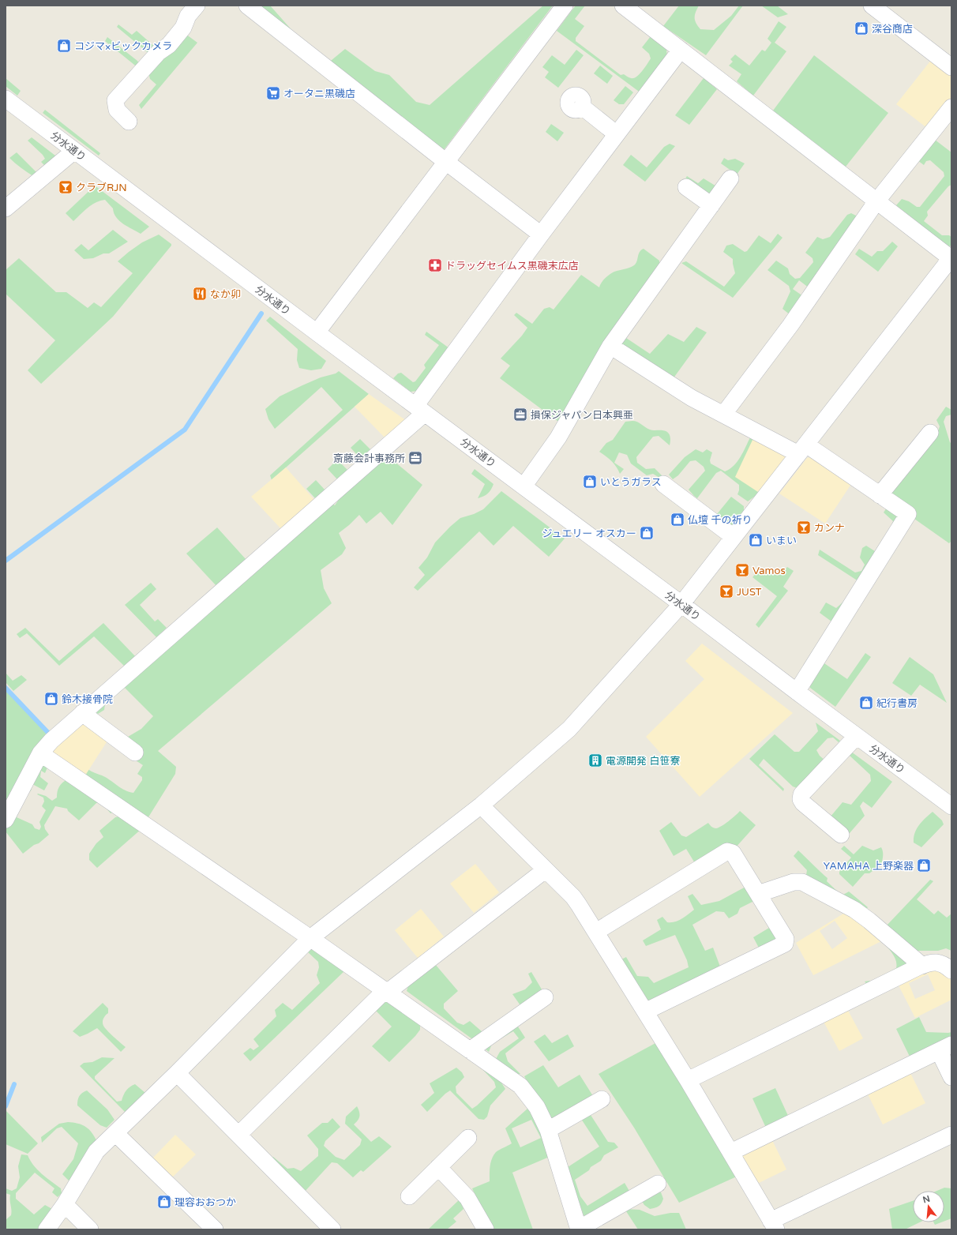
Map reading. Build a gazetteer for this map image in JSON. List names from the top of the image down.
{
  "streets": {
    "street": ["分水通り"]
  },
  "places": {
    "shop": [
      "深谷商店",
      "コジマ×ビックカメラ",
      "いとうガラス",
      "仏壇 千の祈り",
      "ジュエリー オスカー",
      "いまい",
      "鈴木接骨院",
      "紀行書房",
      "YAMAHA 上野楽器",
      "理容おおつか"
    ],
    "supermarket": ["オータニ黒磯店"],
    "bar": [
      "クラブRJN",
      "カンナ",
      "Vamos",
      "JUST"
    ],
    "pharmacy": ["ドラッグセイムス黒磯末広店"],
    "restaurant": ["なか卯"],
    "office": ["損保ジャパン日本興亜", "斎藤会計事務所"],
    "building": ["電源開発 白笹寮"]
  },
  "north": "top"
}
